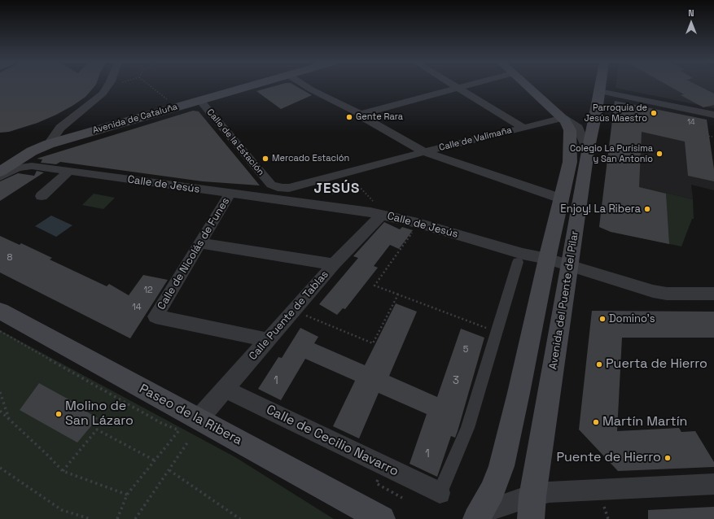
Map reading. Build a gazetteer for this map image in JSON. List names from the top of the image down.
{
  "streets": {
    "main road": ["Avenida de Cataluña", "Avenida del Puente del Pilar", "Paseo de la Ribera"],
    "street": [
      "Calle de Valimaña",
      "Calle de la Estación",
      "Calle de Jesús",
      "Calle de Nicolás de Funes",
      "Calle Puente de Tablas",
      "Calle de Cecilio Navarro"
    ]
  },
  "crossings": [
    ["Avenida de Cataluña", "Calle de la Estación"],
    ["Calle de Valimaña", "Calle de Jesús"],
    ["Calle de Valimaña", "Avenida del Puente del Pilar"],
    ["Calle de Jesús", "Calle de Nicolás de Funes"],
    ["Calle de Jesús", "Avenida del Puente del Pilar"],
    ["Calle de Jesús", "Calle Puente de Tablas"],
    ["Calle de Nicolás de Funes", "Calle Puente de Tablas"],
    ["Calle Puente de Tablas", "Paseo de la Ribera"],
    ["Calle Puente de Tablas", "Calle de Cecilio Navarro"]
  ],
  "districts": ["JESÚS"],
  "places": [
    "Parroquia de Jesús Maestro",
    "Gente Rara",
    "Colegio La Purísima y San Antonio",
    "Mercado Estación",
    "Enjoy! La Ribera",
    "Domino's",
    "Puerta de Hierro",
    "Molino de San Lázaro",
    "Martín Martín",
    "Puente de Hierro"
  ],
  "house_numbers": [
    "14",
    "8",
    "12",
    "14",
    "5",
    "1",
    "3",
    "1"
  ],
  "north": "top"
}
